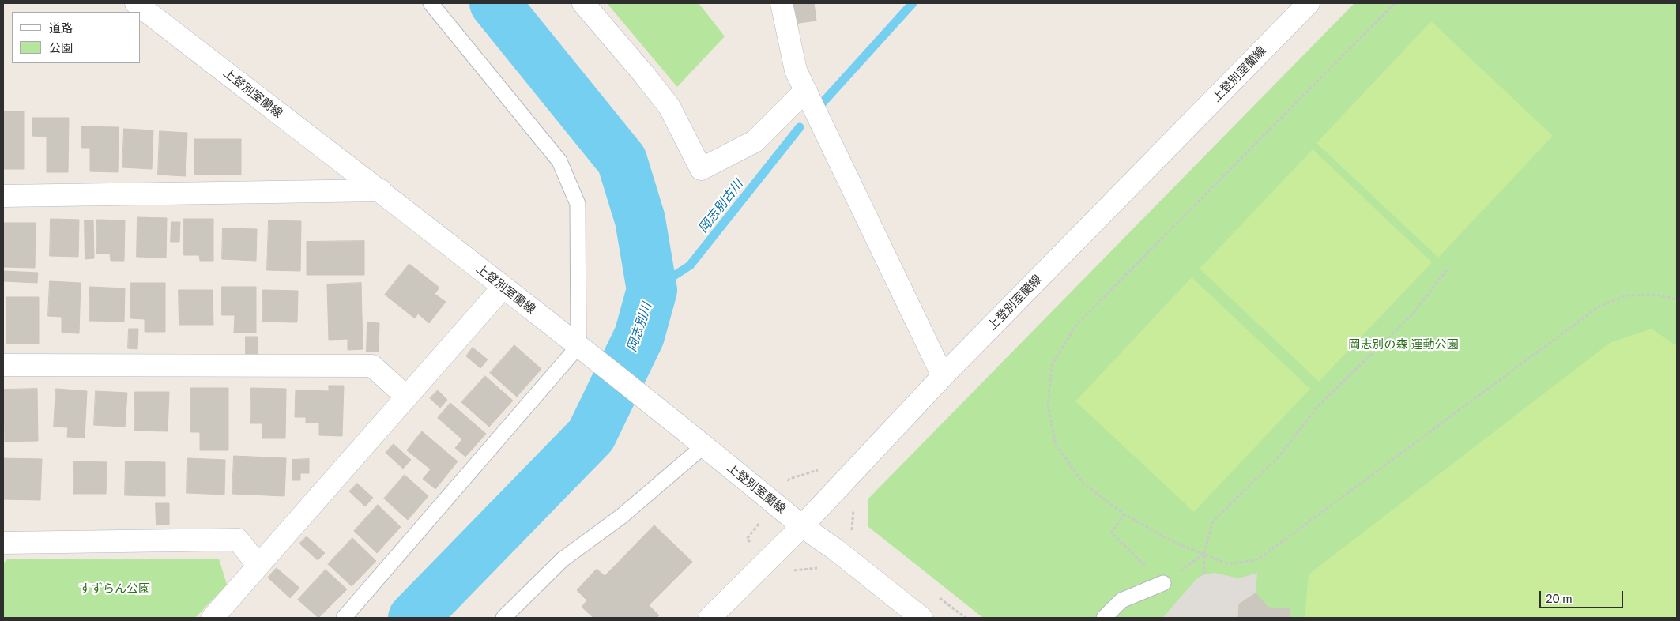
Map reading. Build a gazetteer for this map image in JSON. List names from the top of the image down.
{
  "streets": {
    "street": ["上登別室蘭線"]
  },
  "water": ["岡志別古川", "岡志別川"],
  "parks": ["岡志別の森 運動公園", "すずらん公園"],
  "legend": ["道路", "公園"],
  "scale_bar": "20 m"
}
